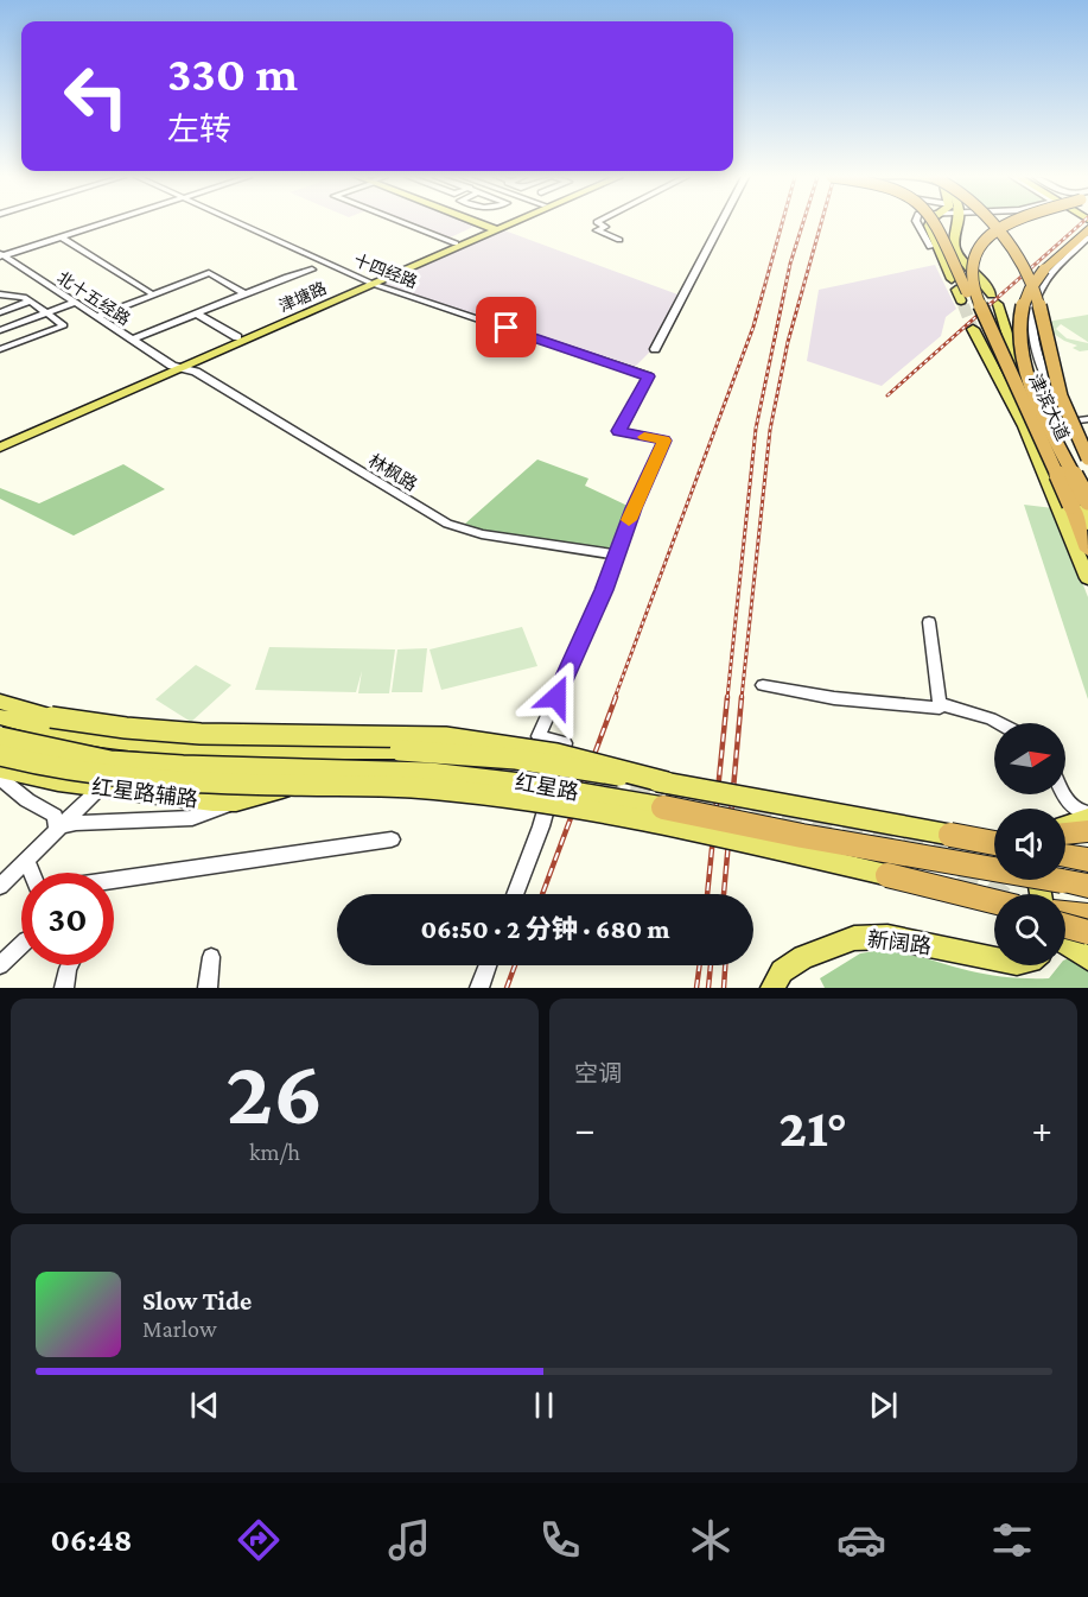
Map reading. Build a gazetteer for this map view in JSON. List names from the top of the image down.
{
  "streets": {
    "highway": ["津滨大道", "红星路"],
    "main road": ["津塘路", "红星路辅路", "新阔路"],
    "street": ["十四经路", "北十五经路", "林枫路"]
  },
  "crossings": [
    ["十四经路", "津塘路"],
    ["十四经路", "林枫路"],
    ["津塘路", "北十五经路"],
    ["津塘路", "林枫路"],
    ["北十五经路", "林枫路"]
  ],
  "north": "right",
  "page": {
    "turn": ["330 m", "左转"],
    "limit": "30",
    "trip": "06:50 · 2 分钟 · 680 m",
    "tile": [
      ["26", "km/h"],
      "空调"
    ],
    "heat": ["−", "21°", "+"],
    "song": ["Slow Tide", "Marlow"],
    "tabs": "06:48"
  }
}
